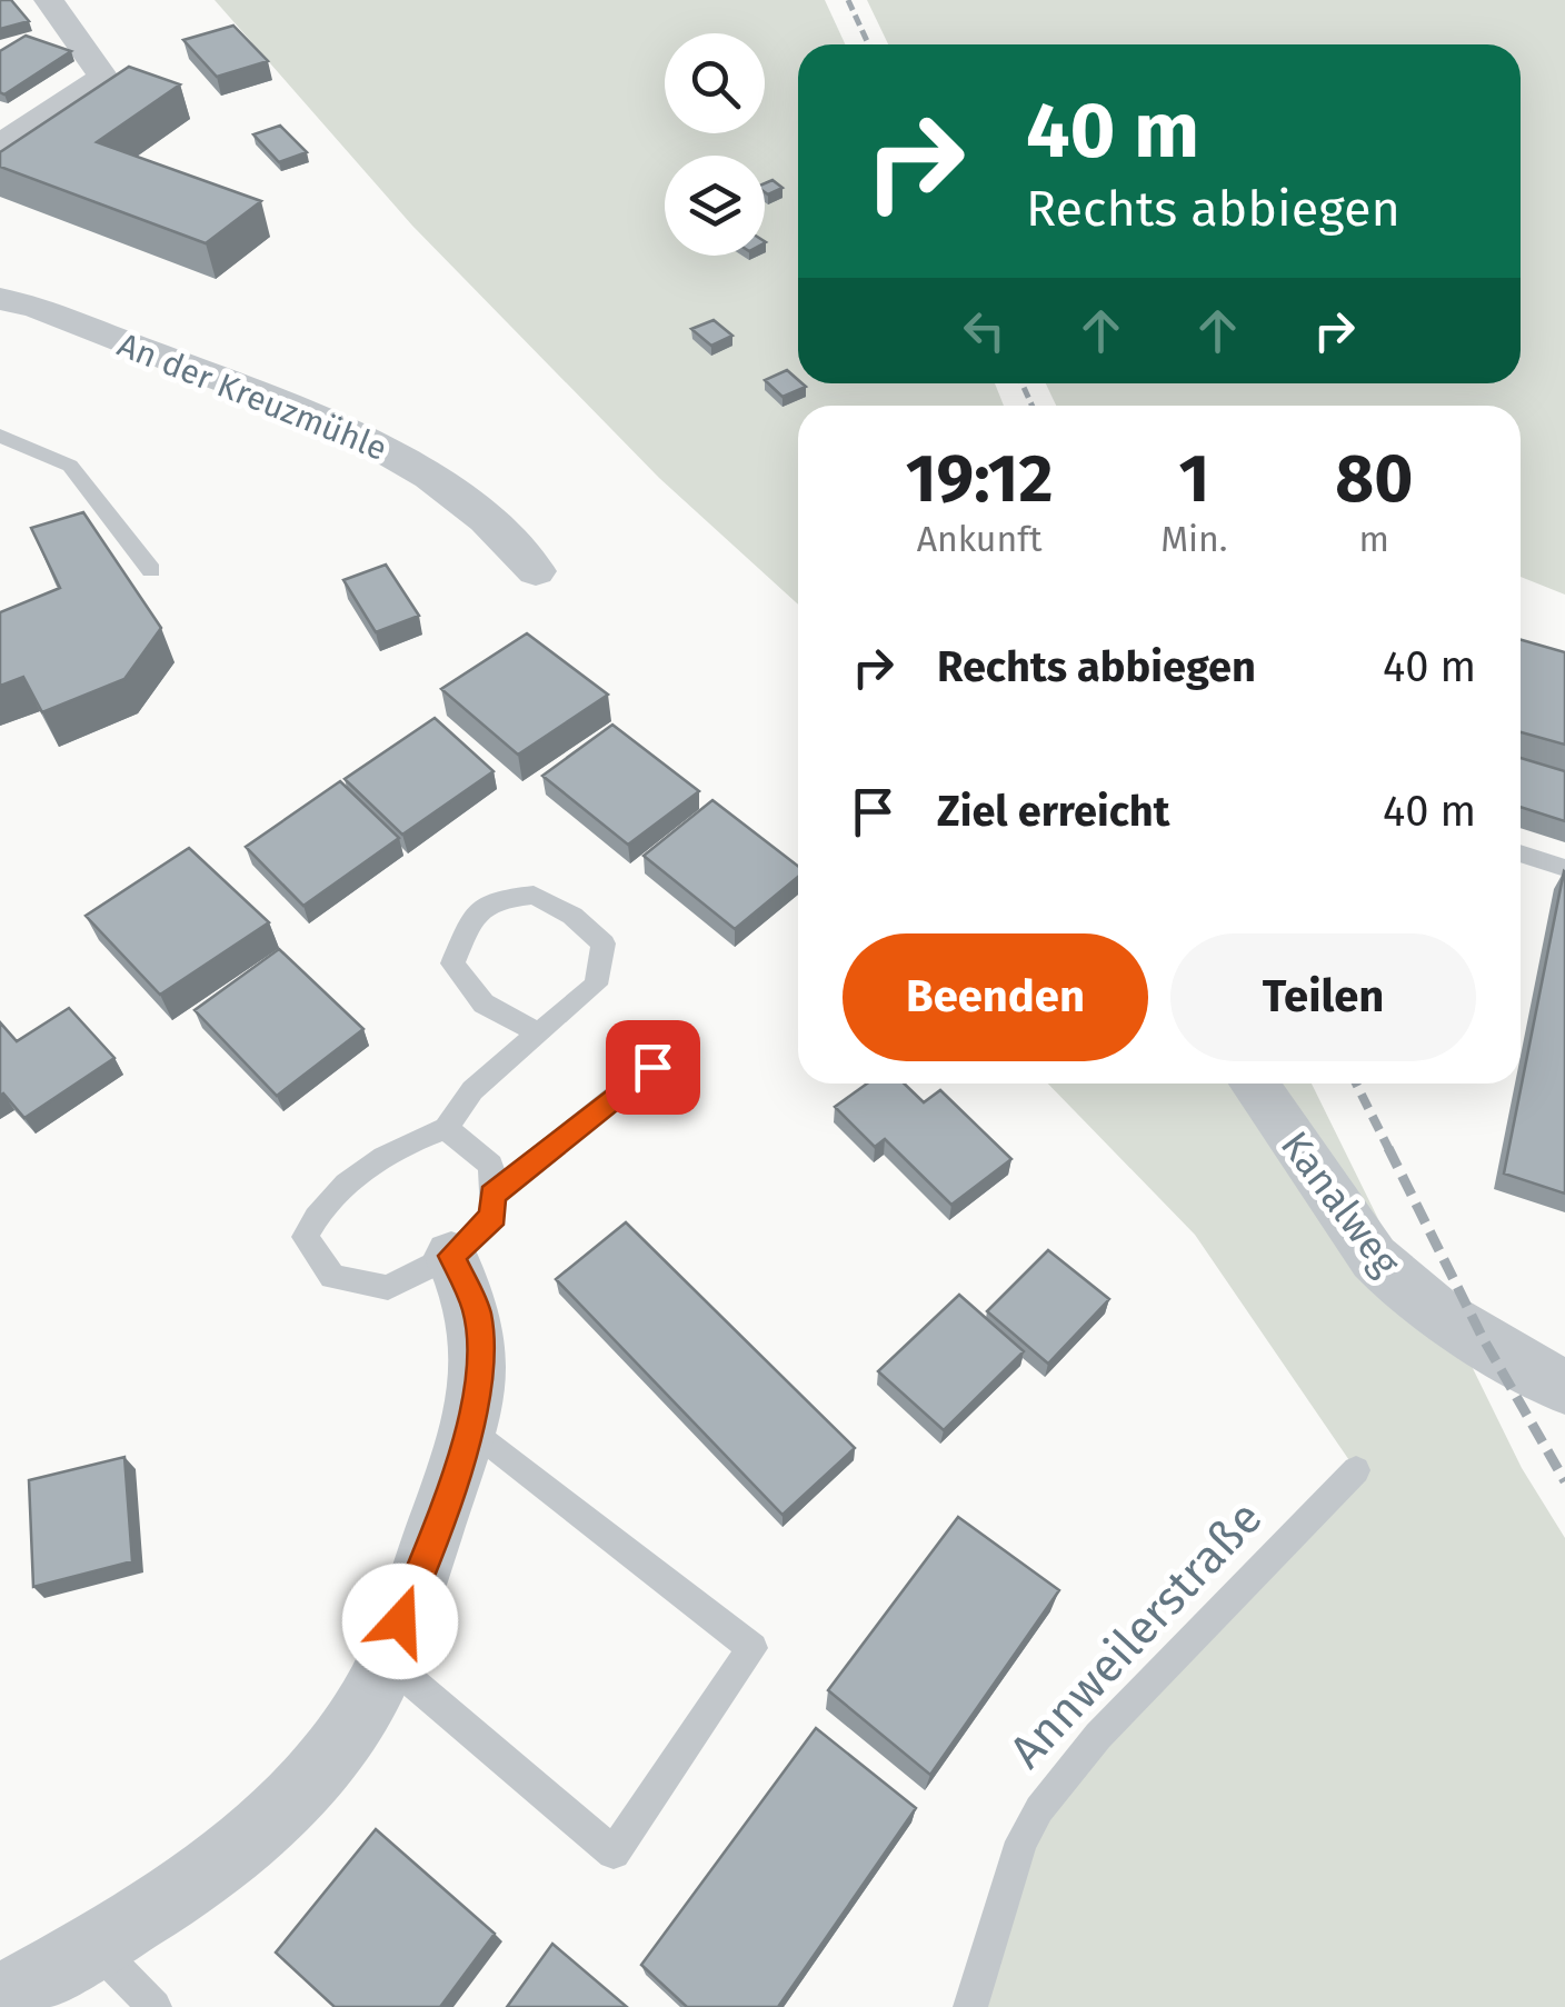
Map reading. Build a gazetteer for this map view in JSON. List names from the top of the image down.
{
  "streets": {
    "street": ["An der Kreuzmühle", "Kanalweg"],
    "lane": ["Annweilerstraße"]
  },
  "page": {
    "turn": ["40 m", "Rechts abbiegen"],
    "eta": [
      "19:12",
      "Ankunft",
      "1",
      "Min.",
      "80",
      "m"
    ],
    "list": [
      {
        "name": "Rechts abbiegen",
        "value": "40 m"
      },
      {
        "name": "Ziel erreicht",
        "value": "40 m"
      }
    ],
    "buttons": ["Beenden", "Teilen"]
  }
}
